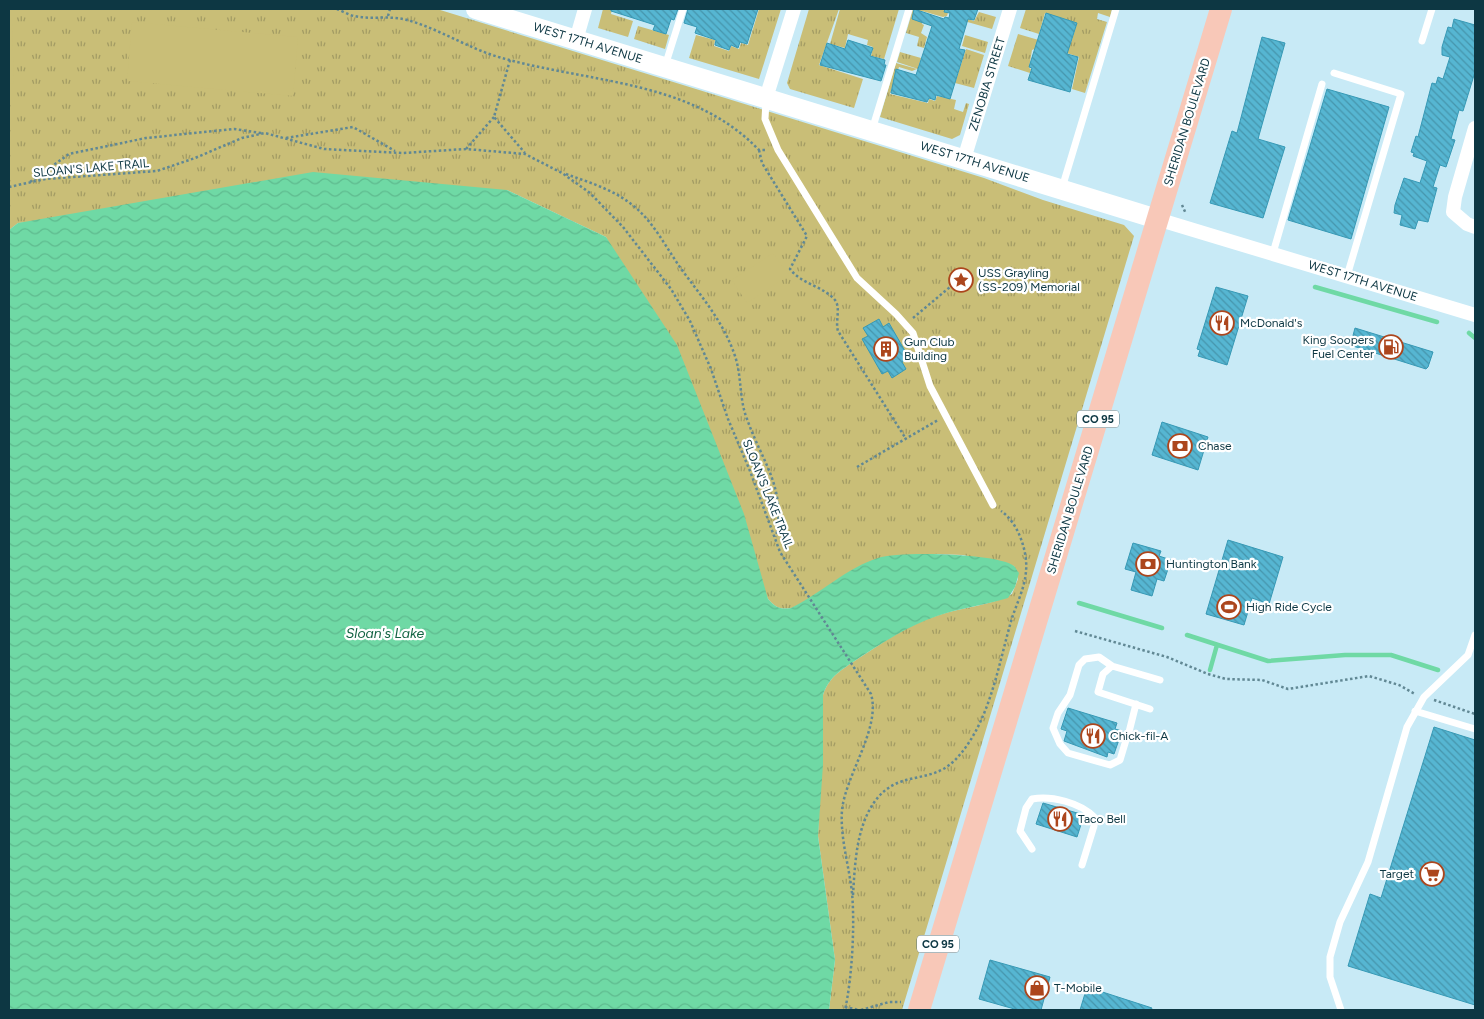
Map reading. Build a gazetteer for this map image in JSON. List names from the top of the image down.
{
  "streets": {
    "main road": ["SHERIDAN BOULEVARD", "CO 95"],
    "street": ["WEST 17TH AVENUE", "ZENOBIA STREET"],
    "path": ["SLOAN'S LAKE TRAIL"]
  },
  "crossings": [
    ["WEST 17TH AVENUE", "ZENOBIA STREET"],
    ["WEST 17TH AVENUE", "SHERIDAN BOULEVARD"]
  ],
  "water": ["Sloan's Lake"],
  "places": {
    "place": ["USS Grayling (SS-209) Memorial"],
    "restaurant": ["McDonald's", "Chick-fil-A", "Taco Bell"],
    "fuel station": ["King Soopers Fuel Center"],
    "building": ["Gun Club Building"],
    "bank": ["Chase", "Huntington Bank"],
    "sports": ["High Ride Cycle"],
    "supermarket": ["Target"],
    "shop": ["T-Mobile"]
  }
}
